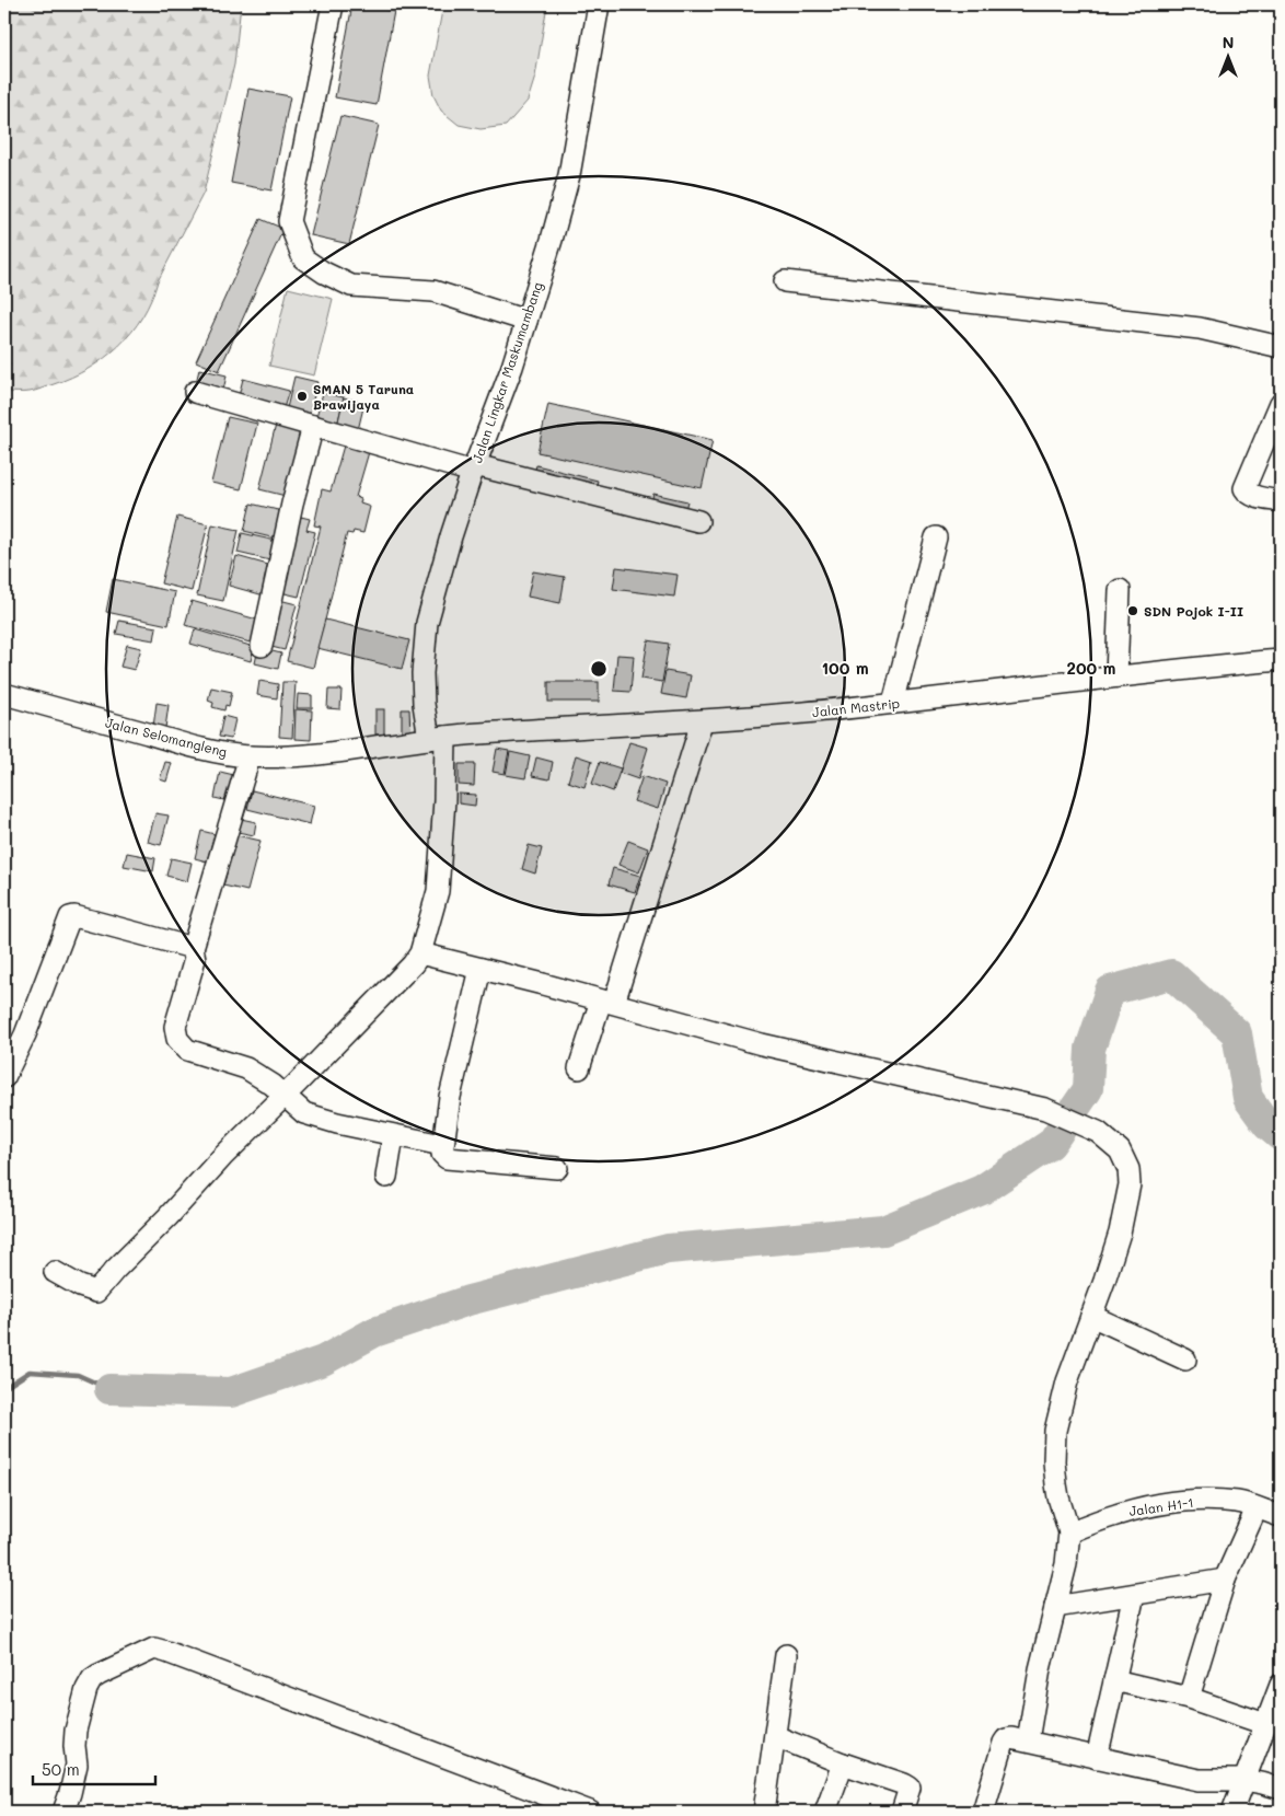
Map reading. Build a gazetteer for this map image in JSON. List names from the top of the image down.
{
  "streets": {
    "street": [
      "Jalan Lingkar Maskumambang",
      "Jalan Mastrip",
      "Jalan Selomangleng",
      "Jalan H1-1"
    ]
  },
  "crossings": [
    ["Jalan Lingkar Maskumambang", "Jalan Mastrip"],
    ["Jalan Lingkar Maskumambang", "Jalan Selomangleng"],
    ["Jalan Mastrip", "Jalan Selomangleng"]
  ],
  "places": ["SMAN 5 Taruna Brawijaya", "SDN Pojok I-II"],
  "scale_bar": "50 m",
  "north": "top",
  "rings": ["100 m", "200 m"]
}
